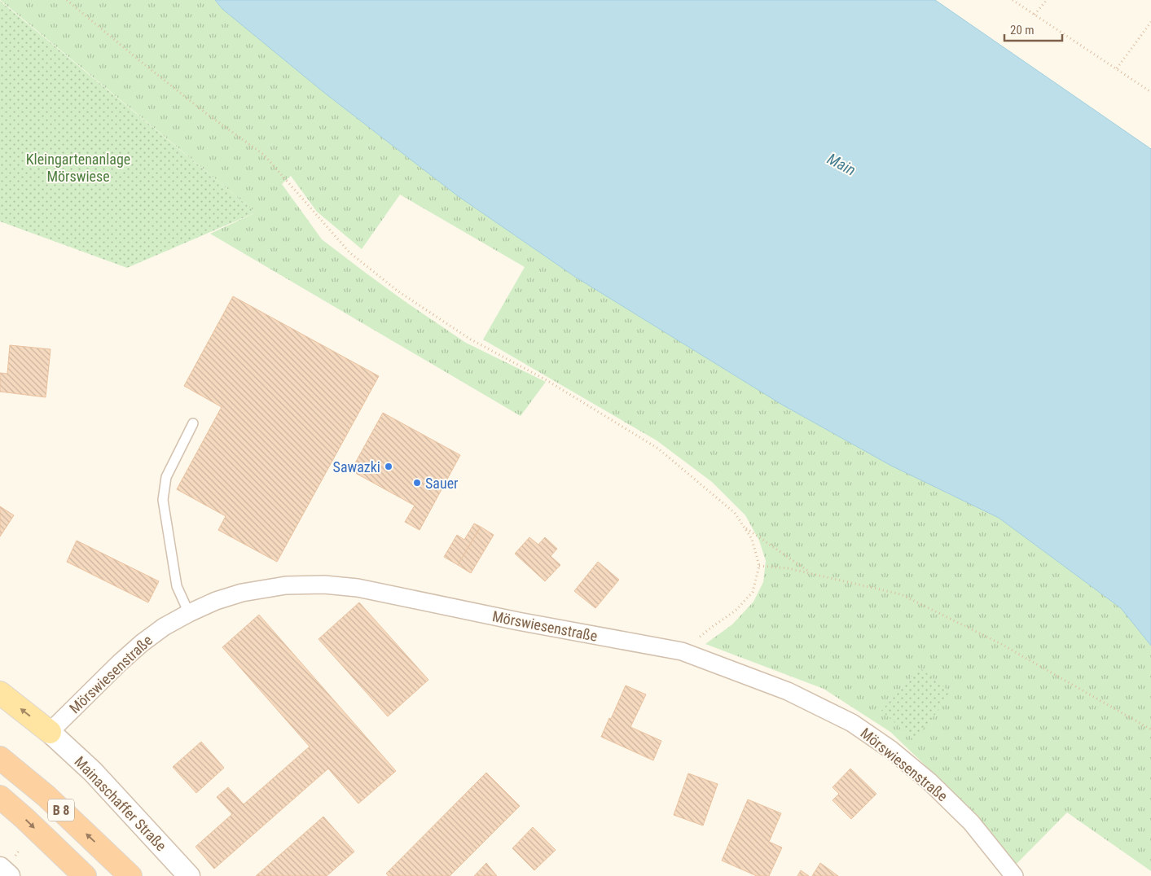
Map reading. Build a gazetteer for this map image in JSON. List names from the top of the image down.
{
  "streets": {
    "highway": ["B 8"],
    "street": ["Mörswiesenstraße", "Mainaschaffer Straße"]
  },
  "crossings": [
    ["Mörswiesenstraße", "Mainaschaffer Straße"]
  ],
  "water": ["Main"],
  "parks": ["Kleingartenanlage Mörswiese"],
  "places": ["Sawazki", "Sauer"],
  "scale_bar": "20 m"
}
